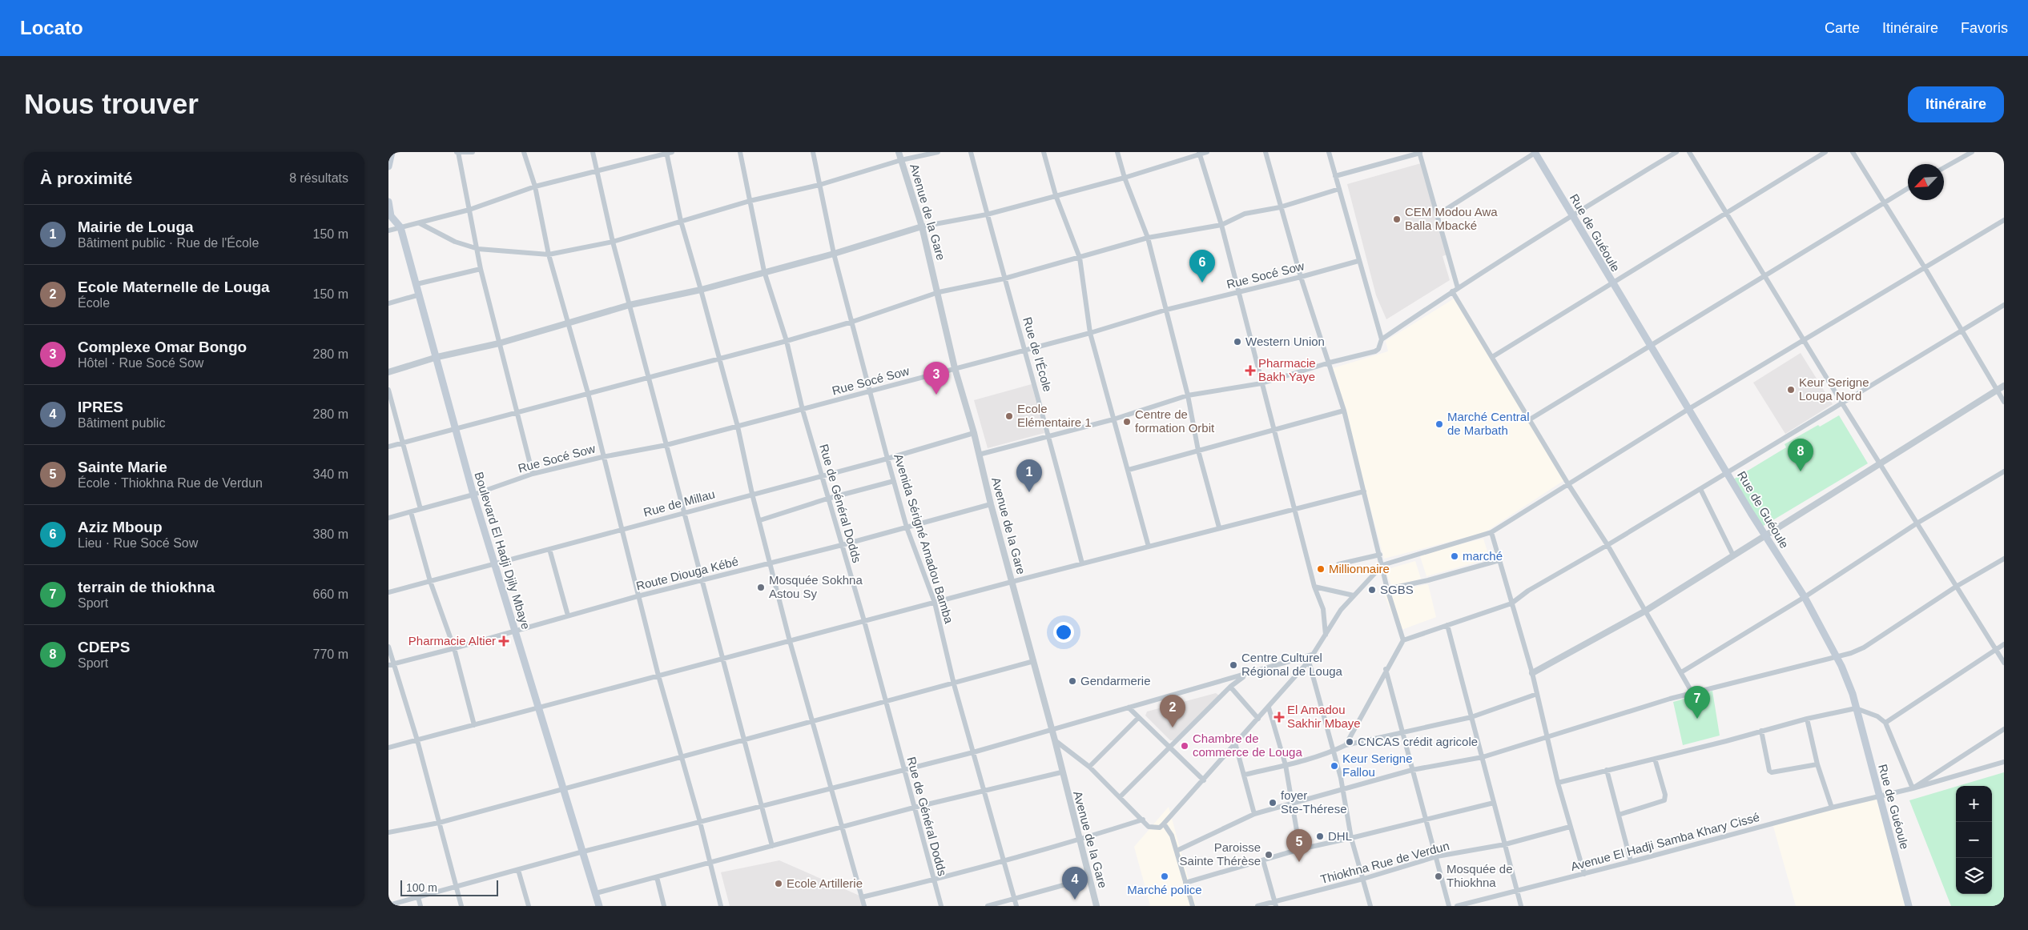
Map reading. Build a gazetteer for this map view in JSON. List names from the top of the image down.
{
  "streets": {
    "main road": ["Rue de Guéoule", "Boulevard El Hadji Djily Mbaye"],
    "street": [
      "Avenue de la Gare",
      "Rue Socé Sow",
      "Rue de l'École",
      "Rue de Millau",
      "Rue de Général Dodds",
      "Avenida Sérigné Amadou Bamba",
      "Route Diouga Kébé",
      "Avenue El Hadji Samba Khary Cissé",
      "Thiokhna Rue de Verdun"
    ]
  },
  "crossings": [
    ["Avenue de la Gare", "Rue Socé Sow"],
    ["Avenue de la Gare", "Rue de Millau"],
    ["Avenue de la Gare", "Route Diouga Kébé"],
    ["Rue de Guéoule", "Avenue El Hadji Samba Khary Cissé"],
    ["Rue Socé Sow", "Rue de l'École"],
    ["Rue Socé Sow", "Rue de Général Dodds"],
    ["Rue Socé Sow", "Avenida Sérigné Amadou Bamba"],
    ["Rue Socé Sow", "Boulevard El Hadji Djily Mbaye"],
    ["Rue de Millau", "Rue de Général Dodds"],
    ["Rue de Millau", "Avenida Sérigné Amadou Bamba"],
    ["Rue de Millau", "Boulevard El Hadji Djily Mbaye"],
    ["Rue de Général Dodds", "Route Diouga Kébé"],
    ["Avenida Sérigné Amadou Bamba", "Route Diouga Kébé"],
    ["Boulevard El Hadji Djily Mbaye", "Route Diouga Kébé"]
  ],
  "places": {
    "other": [
      "CEM Modou Awa Balla Mbacké",
      "Western Union",
      "Keur Serigne Louga Nord",
      "Ecole Elémentaire 1",
      "Centre de formation Orbit",
      "Marché Central de Marbath",
      "marché",
      "Millionnaire",
      "Mosquée Sokhna Astou Sy",
      "SGBS",
      "Centre Culturel Régional de Louga",
      "Gendarmerie",
      "CNCAS crédit agricole",
      "Chambre de commerce de Louga",
      "Keur Serigne Fallou",
      "foyer Ste-Thérese",
      "DHL",
      "Paroisse Sainte Thérèse",
      "Marché police",
      "Mosquée de Thiokhna",
      "Ecole Artillerie"
    ],
    "health": ["Pharmacie Bakh Yaye", "Pharmacie Altier", "El Amadou Sakhir Mbaye"]
  },
  "scale_bar": "100 m",
  "north": "bottom left",
  "page": {
    "header": "Locato",
    "nav": ["Carte", "Itinéraire", "Favoris"],
    "buttons": "Itinéraire",
    "title": "Nous trouver",
    "heading": ["À proximité", "8 résultats"],
    "list": [
      {
        "mark": "1",
        "name": "Mairie de Louga",
        "note": "Bâtiment public · Rue de l'École",
        "value": "150 m"
      },
      {
        "mark": "2",
        "name": "Ecole Maternelle de Louga",
        "note": "École",
        "value": "150 m"
      },
      {
        "mark": "3",
        "name": "Complexe Omar Bongo",
        "note": "Hôtel · Rue Socé Sow",
        "value": "280 m"
      },
      {
        "mark": "4",
        "name": "IPRES",
        "note": "Bâtiment public",
        "value": "280 m"
      },
      {
        "mark": "5",
        "name": "Sainte Marie",
        "note": "École · Thiokhna Rue de Verdun",
        "value": "340 m"
      },
      {
        "mark": "6",
        "name": "Aziz Mboup",
        "note": "Lieu · Rue Socé Sow",
        "value": "380 m"
      },
      {
        "mark": "7",
        "name": "terrain de thiokhna",
        "note": "Sport",
        "value": "660 m"
      },
      {
        "mark": "8",
        "name": "CDEPS",
        "note": "Sport",
        "value": "770 m"
      }
    ],
    "pins": [
      "6",
      "3",
      "8",
      "1",
      "7",
      "2",
      "5",
      "4"
    ],
    "map_buttons": ["+", "−"],
    "scale": "100 m"
  }
}
